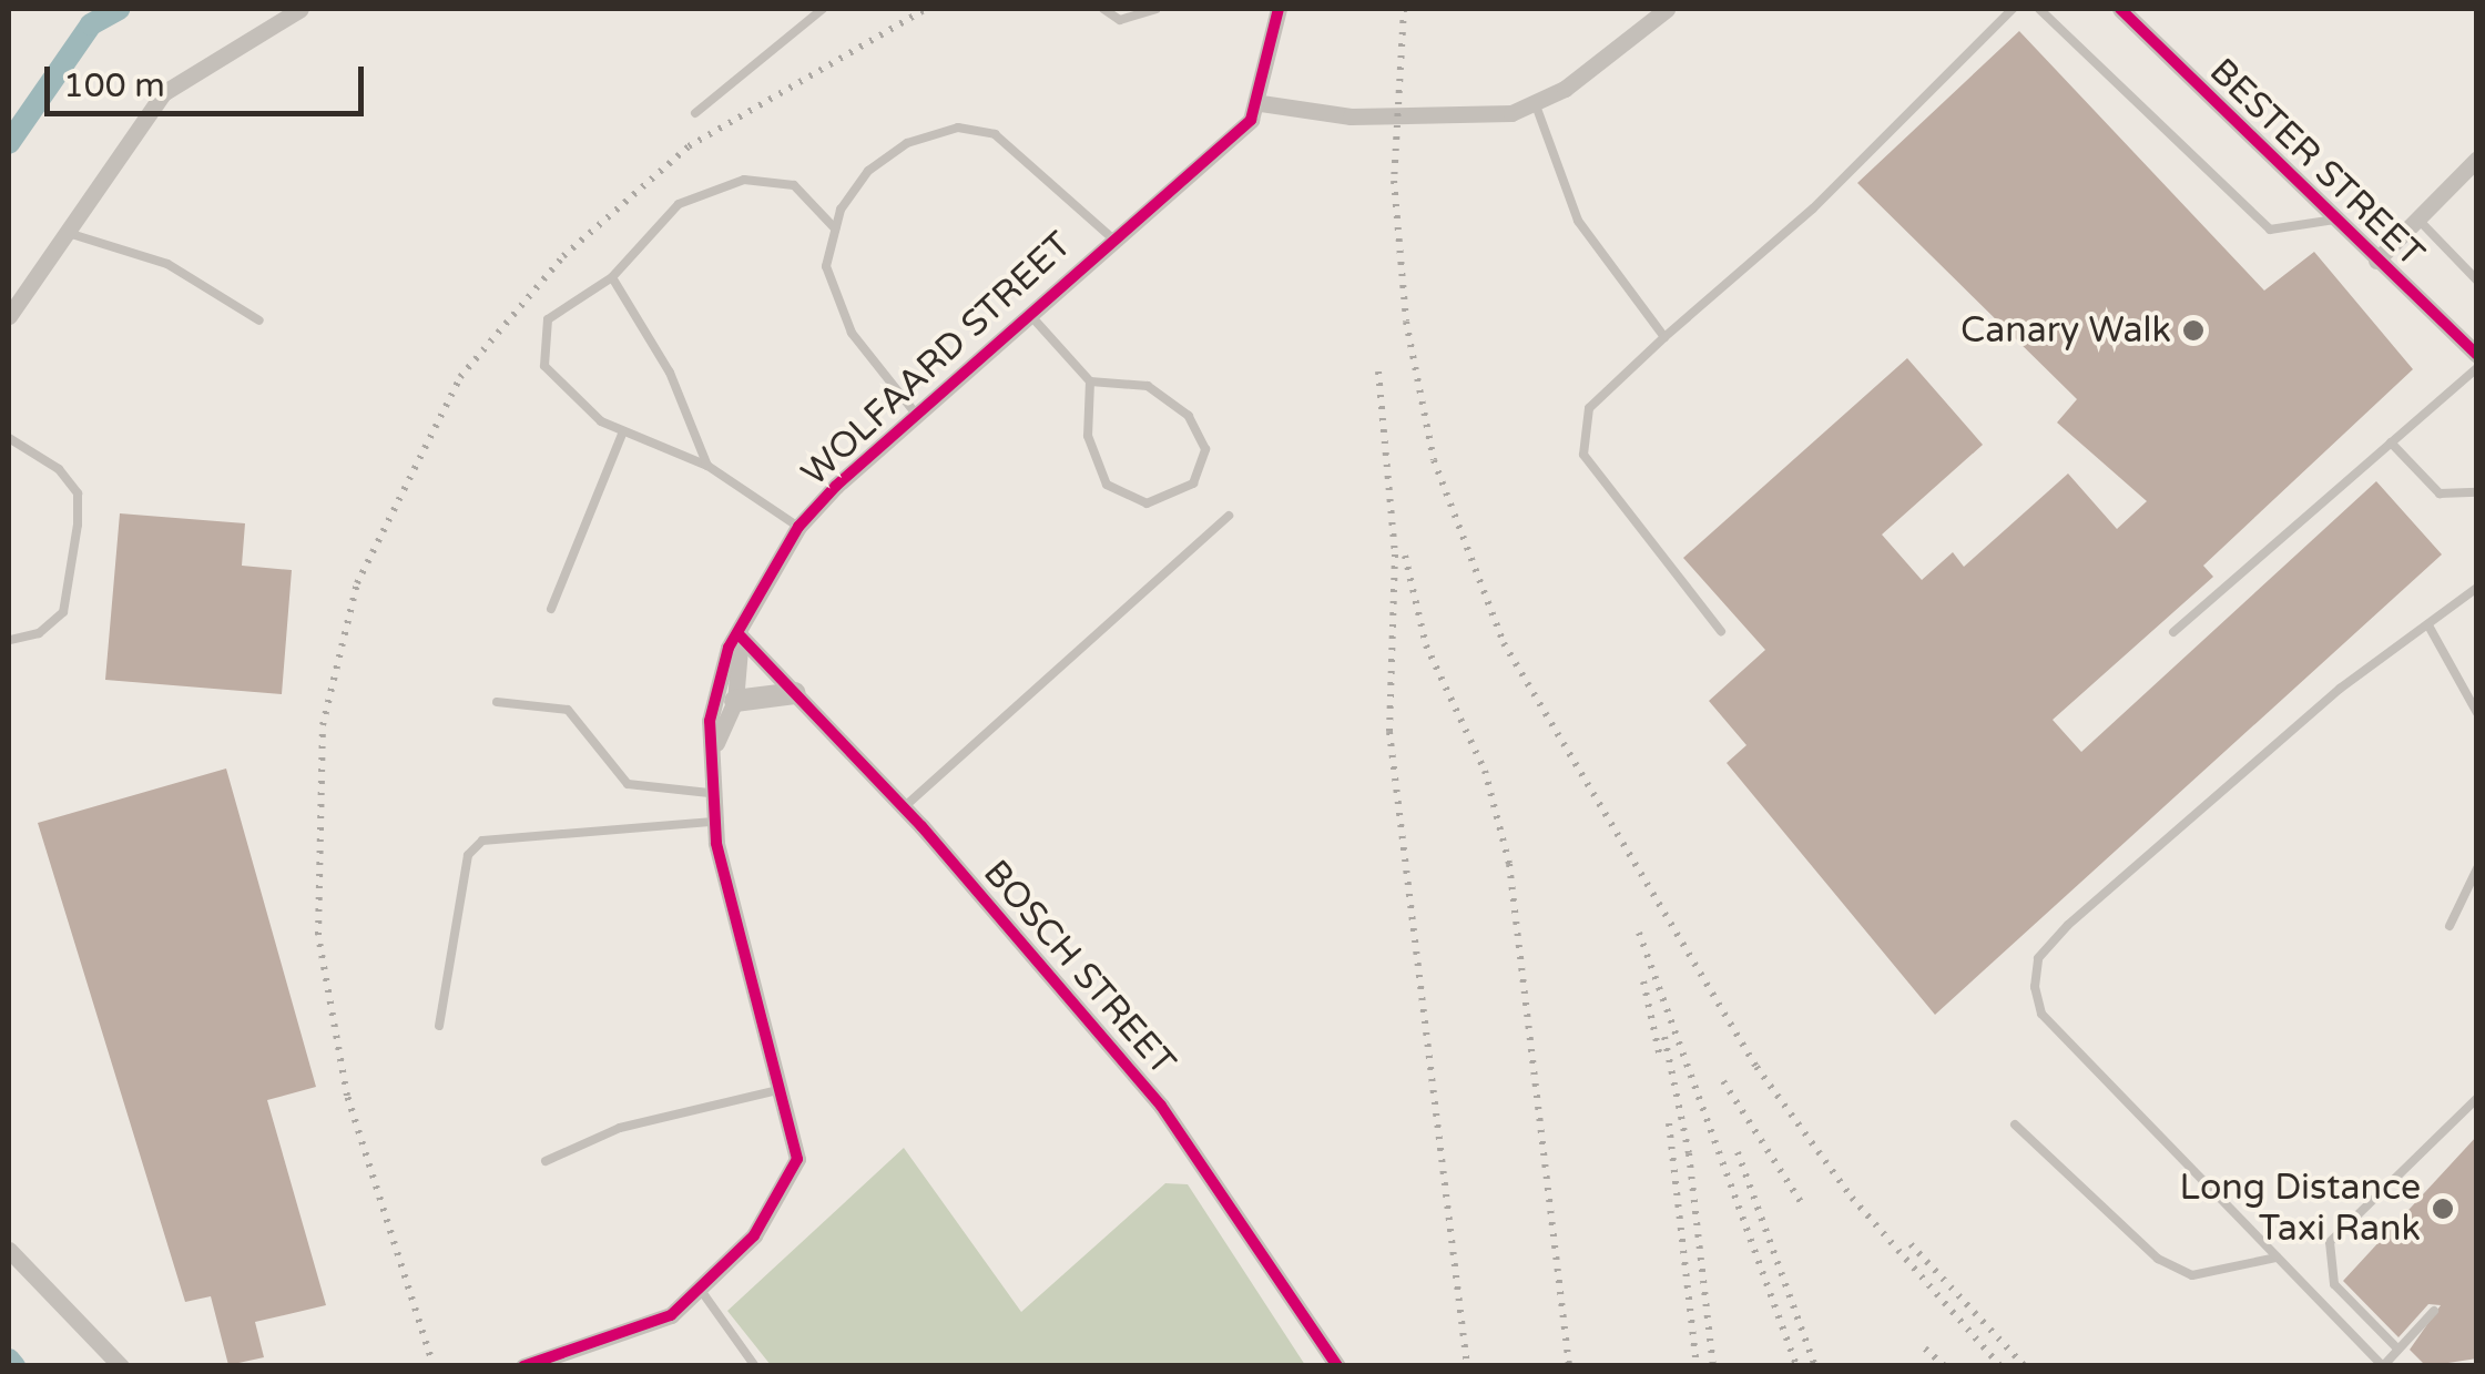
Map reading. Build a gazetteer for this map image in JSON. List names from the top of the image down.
{
  "streets": {
    "street": ["BESTER STREET", "WOLFAARD STREET", "BOSCH STREET"]
  },
  "crossings": [
    ["WOLFAARD STREET", "BOSCH STREET"]
  ],
  "places": ["Canary Walk", "Long Distance Taxi Rank"],
  "scale_bar": "100 m"
}
